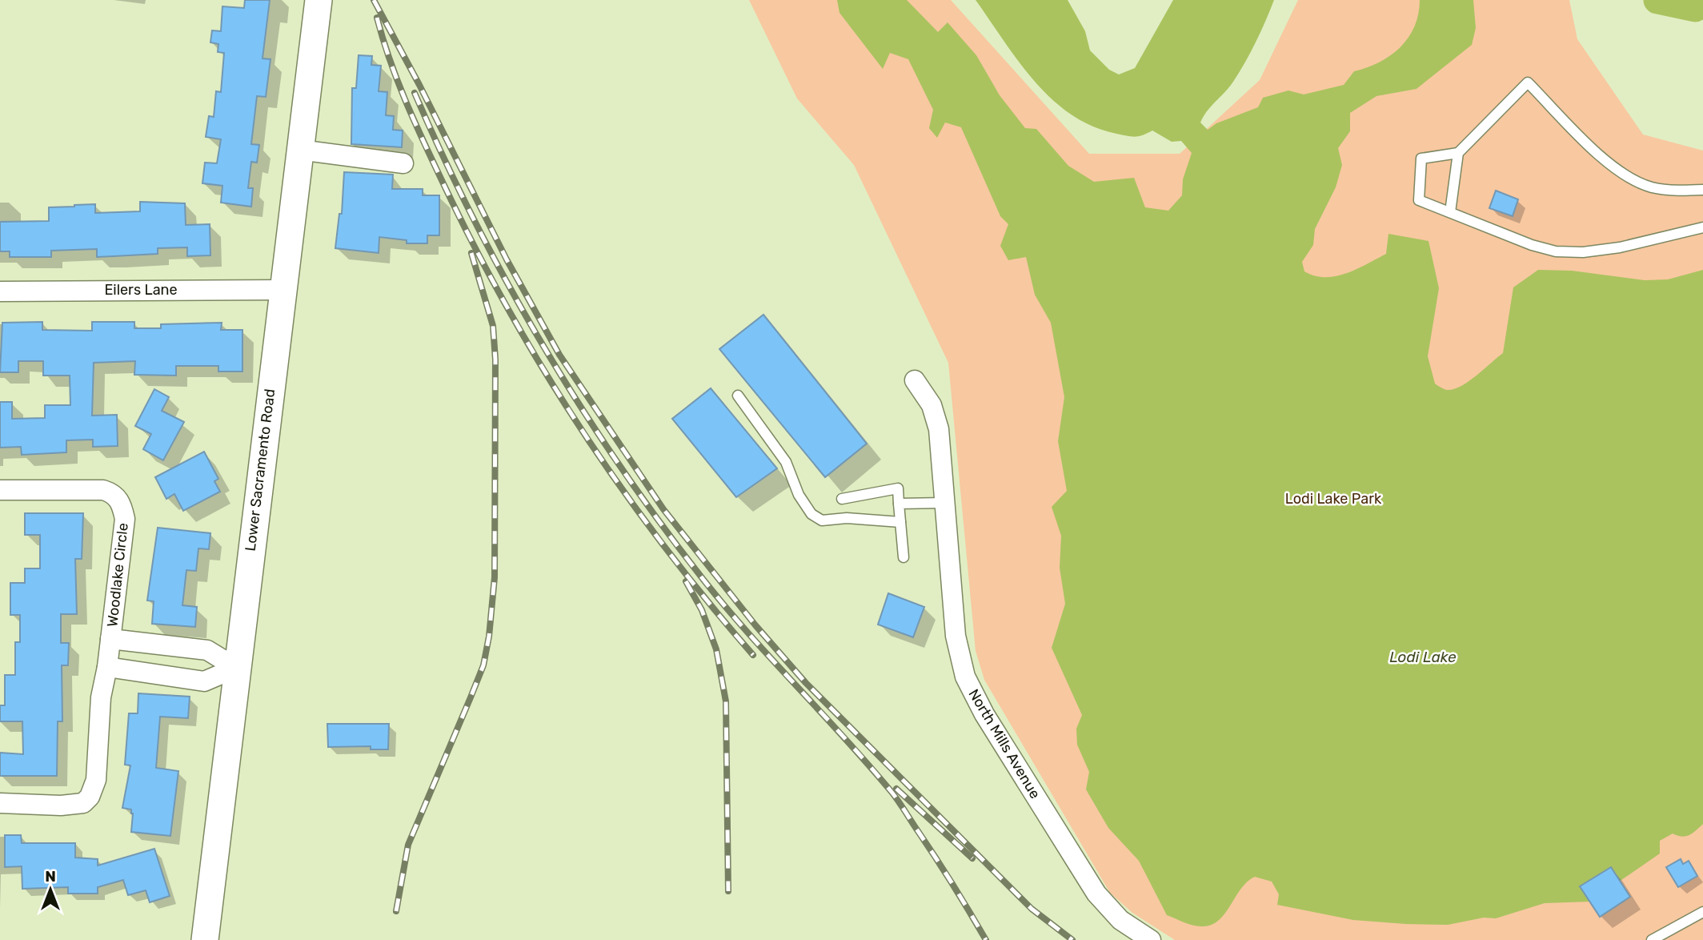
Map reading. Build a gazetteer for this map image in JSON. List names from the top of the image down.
{
  "streets": {
    "main road": ["Lower Sacramento Road"],
    "street": ["Eilers Lane", "Woodlake Circle", "North Mills Avenue"]
  },
  "crossings": [
    ["Eilers Lane", "Lower Sacramento Road"],
    ["Lower Sacramento Road", "Woodlake Circle"]
  ],
  "water": ["Lodi Lake"],
  "parks": ["Lodi Lake Park"],
  "north": "top"
}
